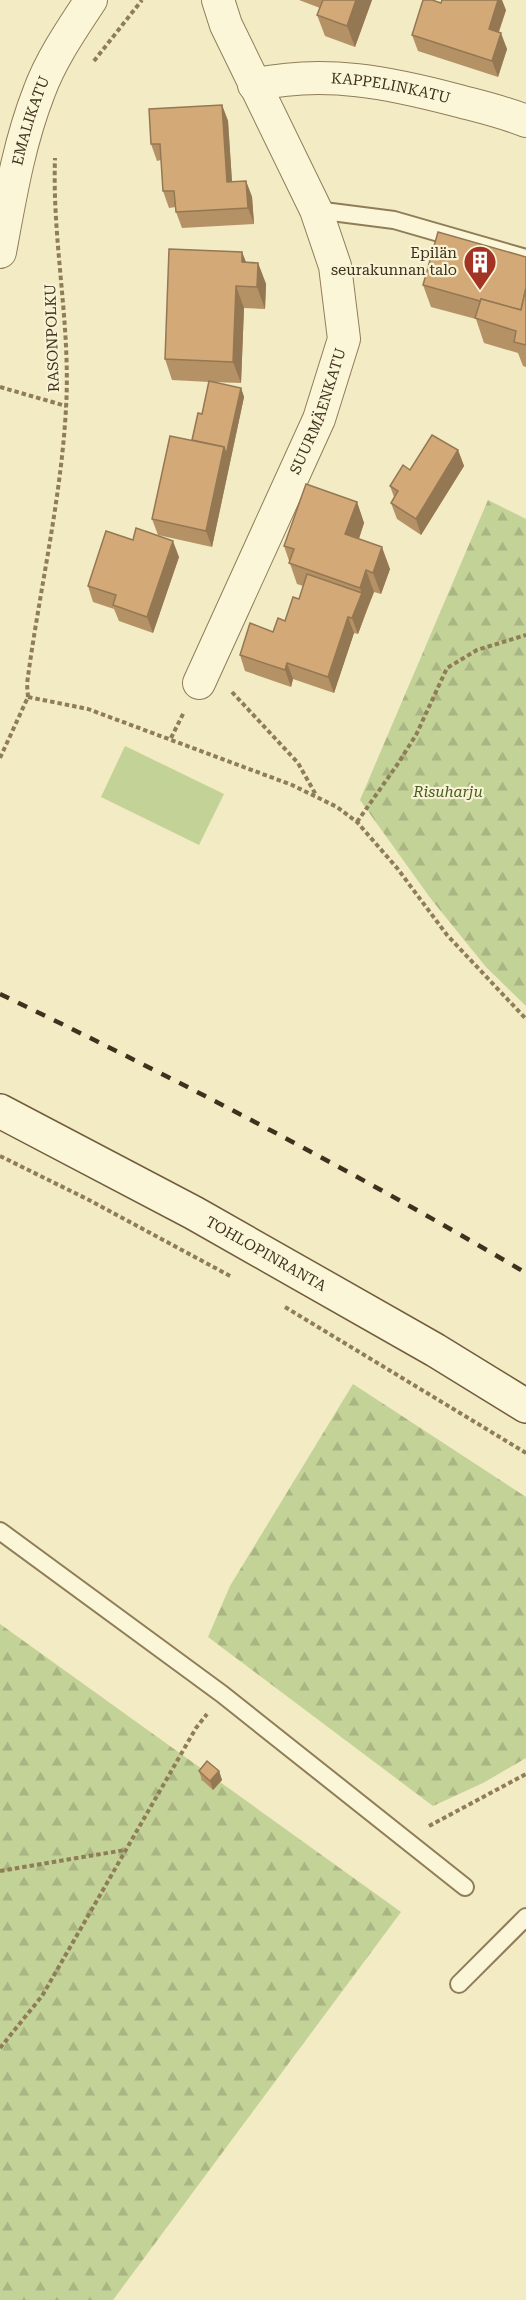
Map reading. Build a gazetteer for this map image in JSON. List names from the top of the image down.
{
  "streets": {
    "street": [
      "KAPPELINKATU",
      "EMALIKATU",
      "SUURMÄENKATU",
      "TOHLOPINRANTA"
    ],
    "path": ["RASONPOLKU"]
  },
  "crossings": [
    ["KAPPELINKATU", "SUURMÄENKATU"]
  ],
  "parks": ["Risuharju"],
  "places": {
    "building": ["Epilän seurakunnan talo"]
  }
}
